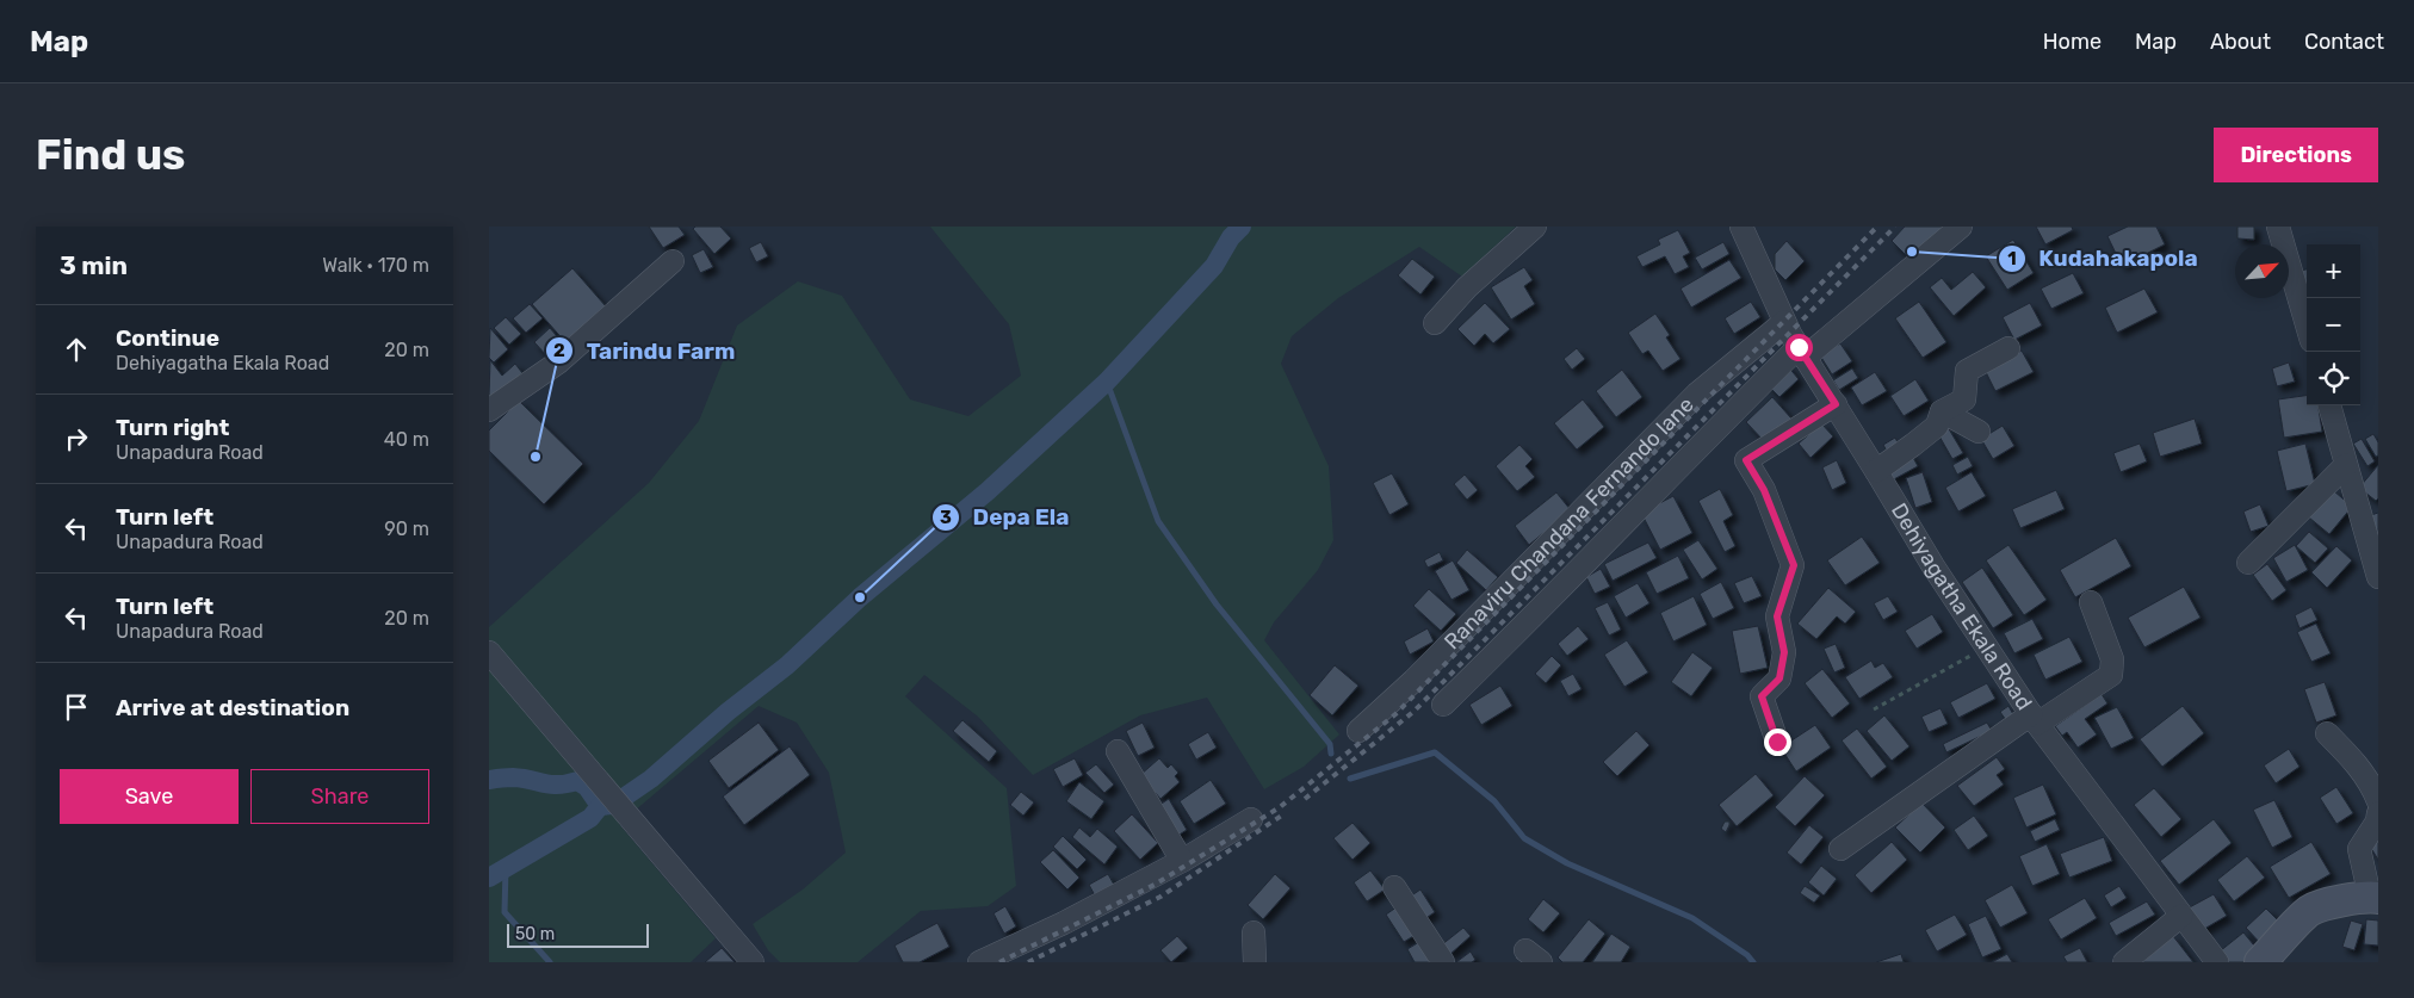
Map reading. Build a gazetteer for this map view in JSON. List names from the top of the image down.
{
  "streets": {
    "street": ["Ranaviru Chandana Fernando lane", "Dehiyagatha Ekala Road"]
  },
  "crossings": [
    ["Ranaviru Chandana Fernando lane", "Dehiyagatha Ekala Road"]
  ],
  "places": ["Kudahakapola", "Tarindu Farm", "Depa Ela"],
  "scale_bar": "50 m",
  "north": "top right",
  "page": {
    "header": "Map",
    "nav": [
      "Home",
      "Map",
      "About",
      "Contact"
    ],
    "buttons": [
      "Directions",
      ["Save", "Share"]
    ],
    "title": "Find us",
    "heading": ["3 min", "Walk · 170 m"],
    "map_buttons": ["+", "−"],
    "list": [
      ["Continue", "Dehiyagatha Ekala Road", "20 m"],
      ["Turn right", "Unapadura Road", "40 m"],
      ["Turn left", "Unapadura Road", "90 m"],
      ["Turn left", "Unapadura Road", "20 m"],
      "Arrive at destination"
    ],
    "scale": "50 m"
  }
}
